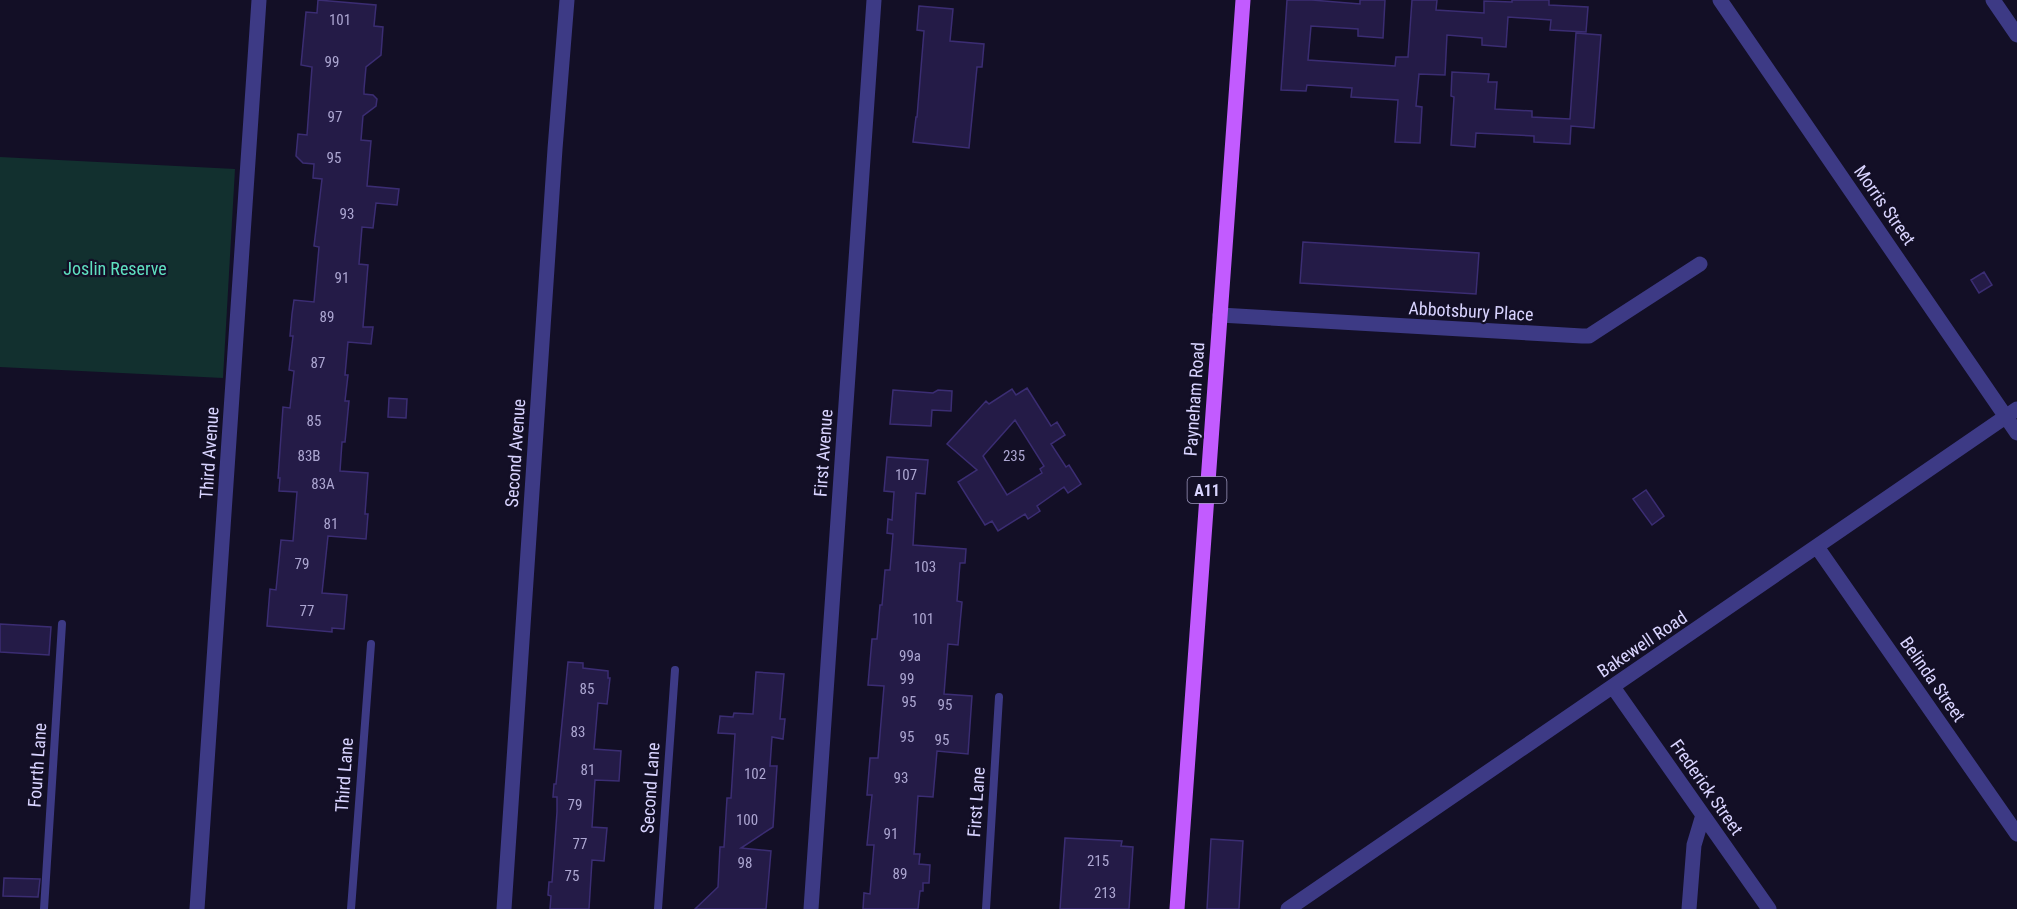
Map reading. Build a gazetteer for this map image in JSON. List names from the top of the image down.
{
  "streets": {
    "main road": ["Payneham Road", "A11"],
    "street": [
      "Morris Street",
      "Abbotsbury Place",
      "Third Avenue",
      "Second Avenue",
      "First Avenue",
      "Bakewell Road",
      "Belinda Street",
      "Frederick Street"
    ],
    "lane": [
      "Fourth Lane",
      "Third Lane",
      "Second Lane",
      "First Lane"
    ]
  },
  "crossings": [
    ["Morris Street", "Bakewell Road"],
    ["Abbotsbury Place", "Payneham Road"],
    ["Bakewell Road", "Belinda Street"],
    ["Bakewell Road", "Frederick Street"]
  ],
  "parks": ["Joslin Reserve"],
  "house_numbers": [
    "101",
    "99",
    "97",
    "95",
    "93",
    "91",
    "89",
    "87",
    "85",
    "83B",
    "235",
    "107",
    "83A",
    "81",
    "79",
    "103",
    "77",
    "101",
    "99a",
    "99",
    "85",
    "95",
    "95",
    "83",
    "95",
    "95",
    "81",
    "102",
    "93",
    "79",
    "100",
    "91",
    "77",
    "215",
    "98",
    "89",
    "75",
    "213"
  ]
}
